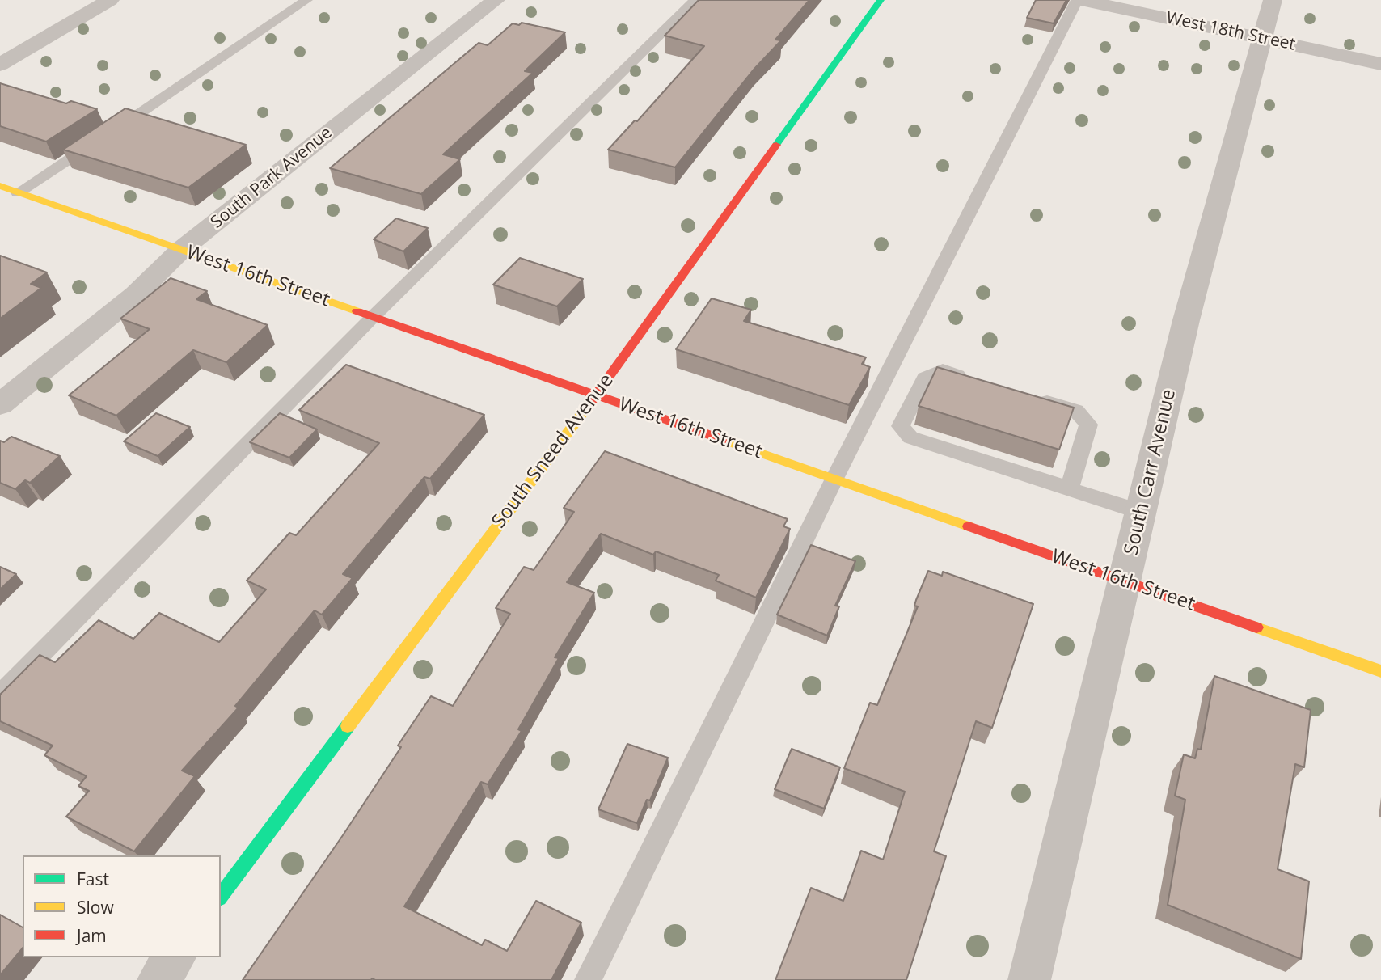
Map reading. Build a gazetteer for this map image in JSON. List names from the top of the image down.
{
  "streets": {
    "main road": ["West 16th Street", "South Sneed Avenue"],
    "street": ["West 18th Street", "South Park Avenue", "South Carr Avenue"]
  },
  "crossings": [
    ["West 18th Street", "South Carr Avenue"],
    ["South Park Avenue", "West 16th Street"],
    ["West 16th Street", "South Sneed Avenue"],
    ["West 16th Street", "South Carr Avenue"]
  ],
  "legend": ["Fast", "Slow", "Jam"]
}
